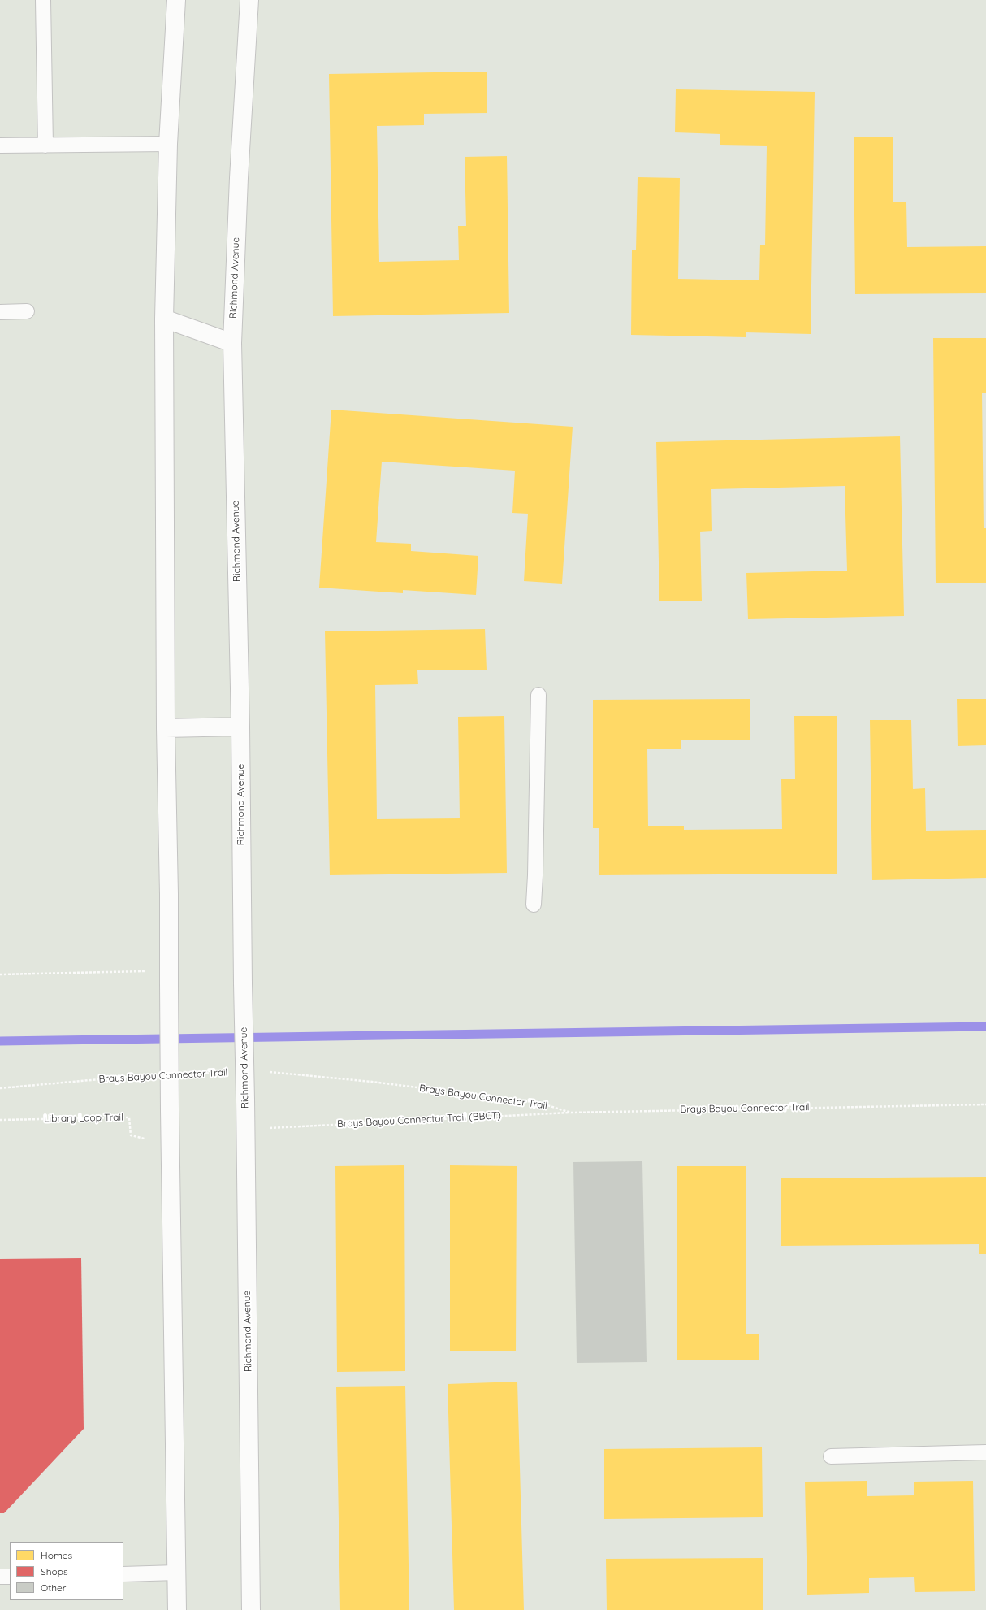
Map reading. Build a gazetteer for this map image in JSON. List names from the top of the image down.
{
  "streets": {
    "main road": ["Richmond Avenue"],
    "path": ["Brays Bayou Connector Trail", "Library Loop Trail", "Brays Bayou Connector Trail (BBCT)"]
  },
  "crossings": [
    ["Brays Bayou Connector Trail", "Brays Bayou Connector Trail (BBCT)"]
  ],
  "legend": ["Homes", "Shops", "Other"]
}
